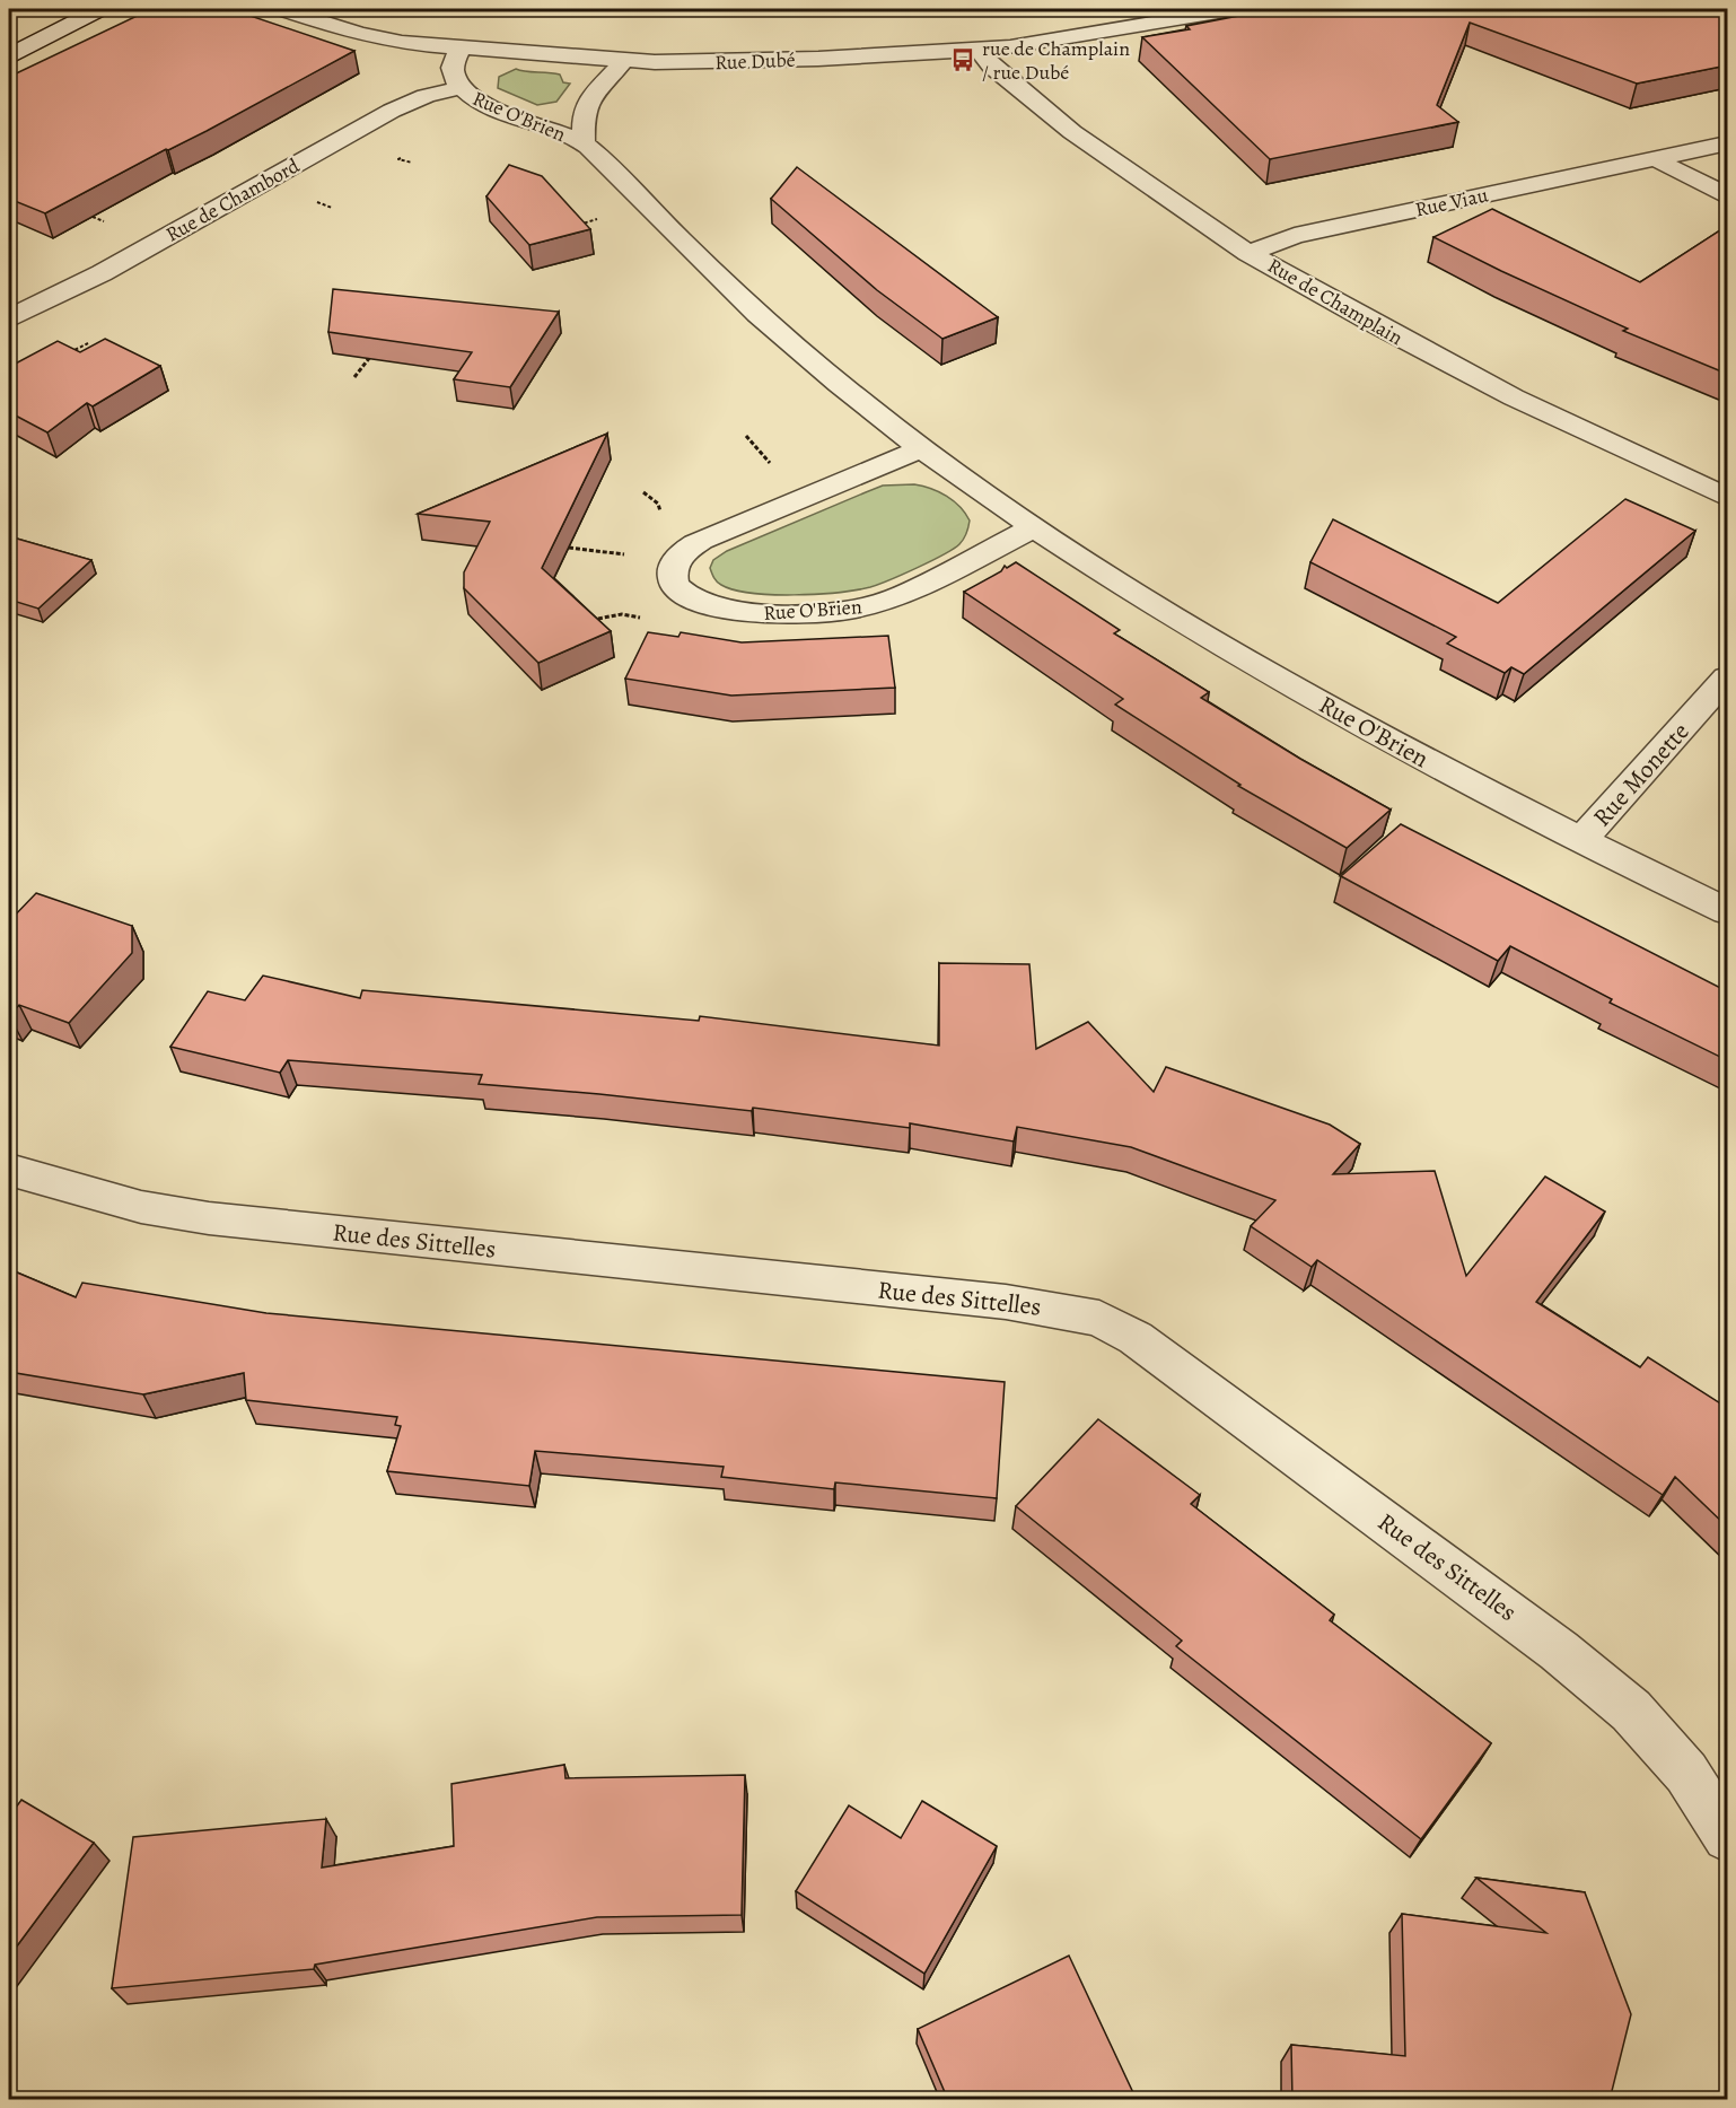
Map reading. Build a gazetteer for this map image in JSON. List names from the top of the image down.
{
  "streets": {
    "street": [
      "Rue Dubé",
      "Rue O'Brien",
      "Rue de Chambord",
      "Rue Viau",
      "Rue de Champlain",
      "Rue Monette",
      "Rue des Sittelles"
    ]
  },
  "crossings": [
    ["Rue Dubé", "Rue O'Brien"],
    ["Rue Dubé", "Rue de Champlain"],
    ["Rue O'Brien", "Rue de Chambord"],
    ["Rue O'Brien", "Rue Monette"],
    ["Rue Viau", "Rue de Champlain"]
  ],
  "places": {
    "bus stop": ["rue de Champlain / rue Dubé"]
  }
}
